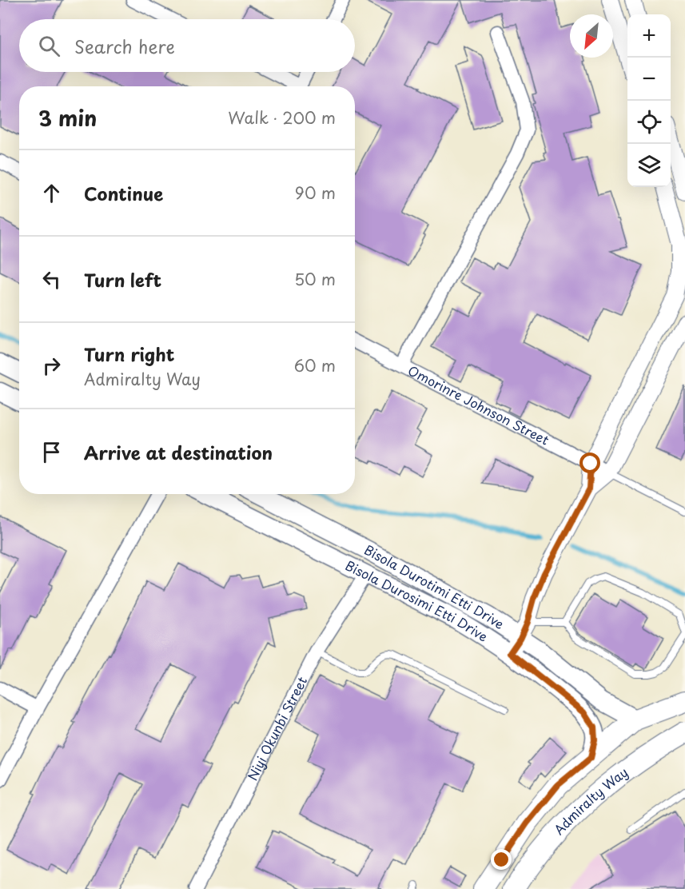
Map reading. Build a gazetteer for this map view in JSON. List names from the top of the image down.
{
  "streets": {
    "main road": ["Bisola Durotimi Etti Drive", "Bisola Durosimi Etti Drive", "Admiralty Way"],
    "street": ["Omorinre Johnson Street", "Niyi Okunbi Street"]
  },
  "crossings": [
    ["Bisola Durosimi Etti Drive", "Niyi Okunbi Street"]
  ],
  "north": "bottom left",
  "page": {
    "map_buttons": ["+", "−"],
    "search": "Search here",
    "heading": ["3 min", "Walk · 200 m"],
    "list": [
      ["Continue", "90 m"],
      ["Turn left", "50 m"],
      ["Turn right", "Admiralty Way", "60 m"],
      "Arrive at destination"
    ]
  }
}
